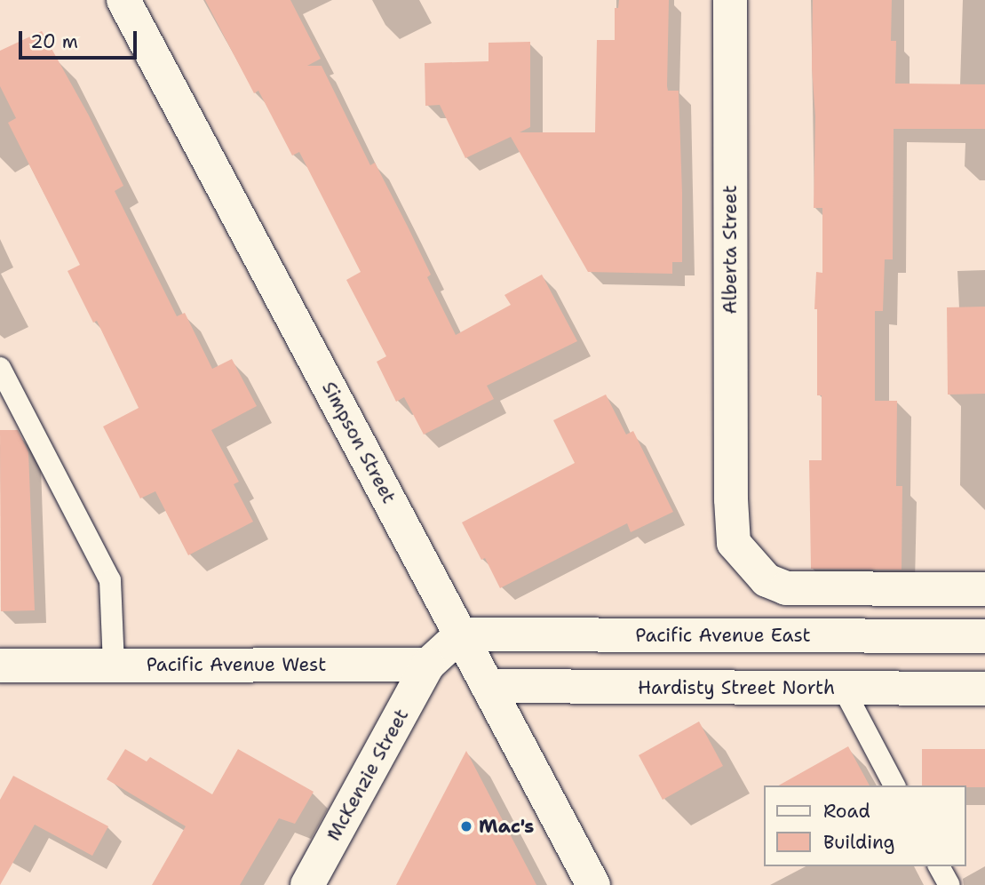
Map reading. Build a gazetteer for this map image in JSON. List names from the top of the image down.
{
  "streets": {
    "street": [
      "Alberta Street",
      "Simpson Street",
      "Pacific Avenue East",
      "Pacific Avenue West",
      "Hardisty Street North",
      "McKenzie Street"
    ]
  },
  "crossings": [
    ["Simpson Street", "Pacific Avenue East"],
    ["Simpson Street", "Hardisty Street North"],
    ["Pacific Avenue West", "McKenzie Street"]
  ],
  "places": ["Mac's"],
  "legend": ["Road", "Building"],
  "scale_bar": "20 m"
}
